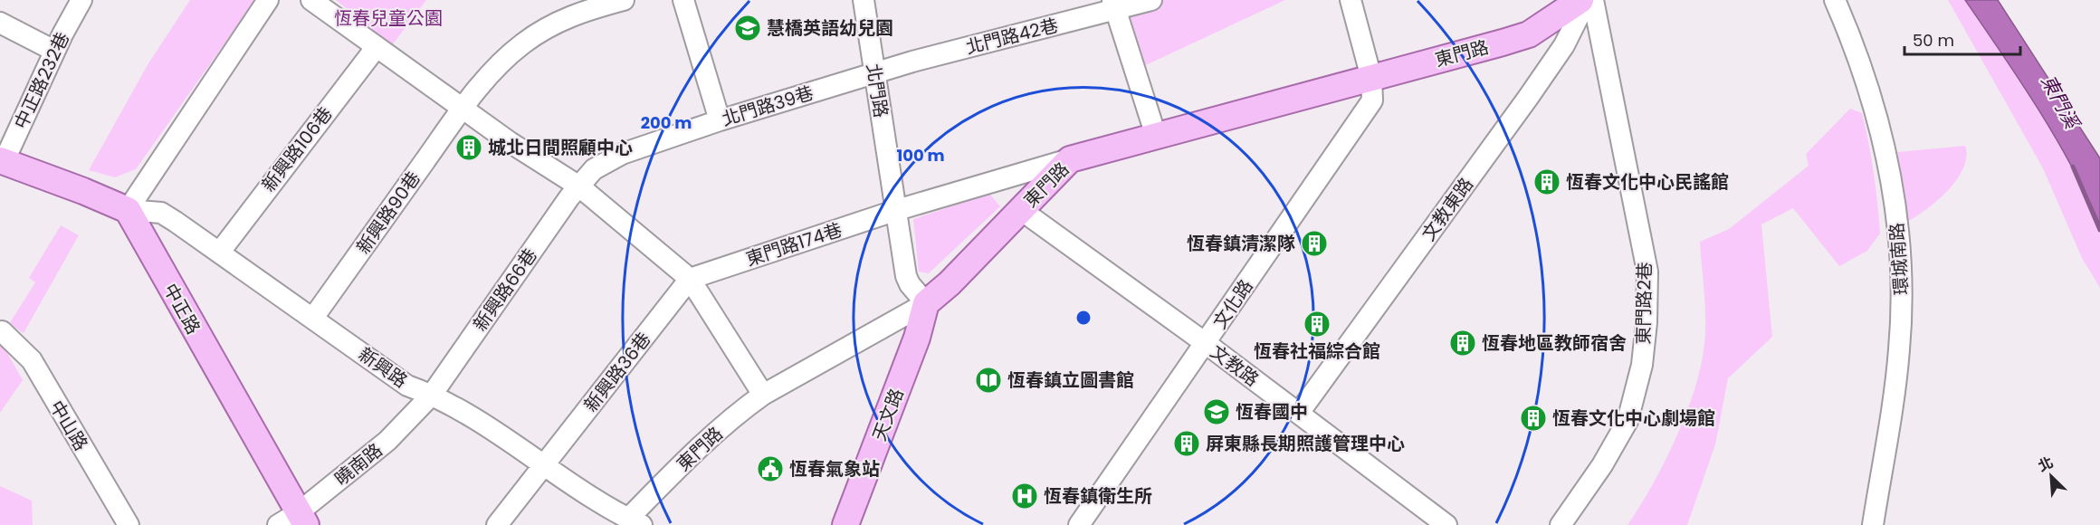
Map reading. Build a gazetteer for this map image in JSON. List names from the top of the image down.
{
  "streets": {
    "main road": ["東門路", "中正路", "天文路"],
    "street": [
      "北門路42巷",
      "中正路232巷",
      "北門路",
      "北門路39巷",
      "新興路106巷",
      "文教東路",
      "新興路90巷",
      "東門路174巷",
      "環城南路",
      "新興路66巷",
      "東門路2巷",
      "文化路",
      "文教路",
      "新興路",
      "新興路36巷",
      "中山路",
      "曉南路"
    ]
  },
  "crossings": [
    ["北門路42巷", "北門路"],
    ["北門路42巷", "北門路39巷"],
    ["東門路", "北門路"],
    ["東門路", "東門路174巷"],
    ["東門路", "文化路"],
    ["東門路", "文教路"],
    ["東門路", "新興路"],
    ["東門路", "天文路"],
    ["北門路", "北門路39巷"],
    ["北門路", "東門路174巷"],
    ["北門路", "天文路"],
    ["北門路39巷", "新興路66巷"],
    ["新興路106巷", "新興路"],
    ["文教東路", "文教路"],
    ["新興路90巷", "新興路"],
    ["東門路174巷", "新興路36巷"],
    ["新興路66巷", "新興路"],
    ["新興路66巷", "曉南路"],
    ["文化路", "文教路"],
    ["中正路", "新興路"],
    ["中正路", "曉南路"],
    ["新興路", "新興路36巷"],
    ["新興路", "曉南路"]
  ],
  "water": ["東門溪"],
  "parks": ["恆春兒童公園"],
  "places": {
    "school or university": ["慧橋英語幼兒園", "恆春國中"],
    "building": [
      "城北日間照顧中心",
      "恆春文化中心民謠館",
      "恆春鎮清潔隊",
      "恆春社福綜合館",
      "恆春地區教師宿舍",
      "恆春文化中心劇場館",
      "屏東縣長期照護管理中心"
    ],
    "library": ["恆春鎮立圖書館"],
    "public building": ["恆春氣象站"],
    "hospital": ["恆春鎮衛生所"]
  },
  "scale_bar": "50 m",
  "north": "top left",
  "rings": ["200 m", "100 m"]
}
